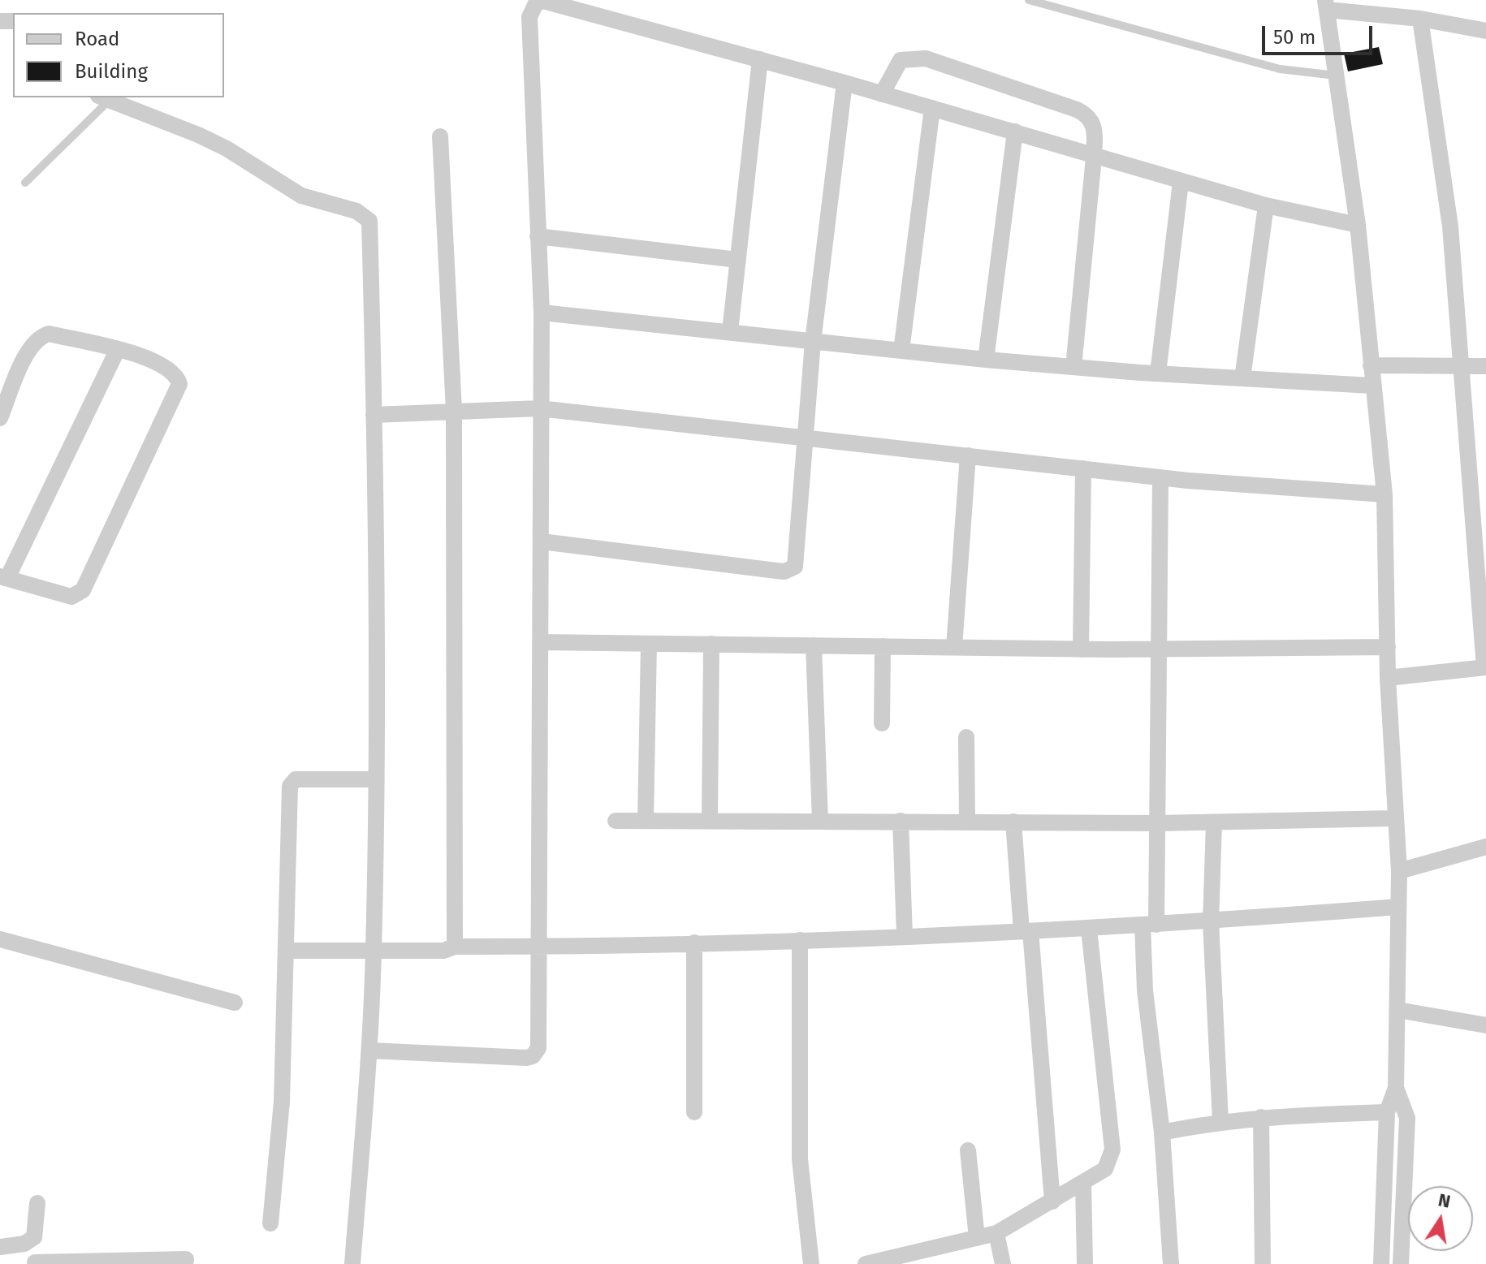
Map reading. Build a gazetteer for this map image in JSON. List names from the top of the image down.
{
  "legend": ["Road", "Building"],
  "scale_bar": "50 m",
  "north": "top"
}
